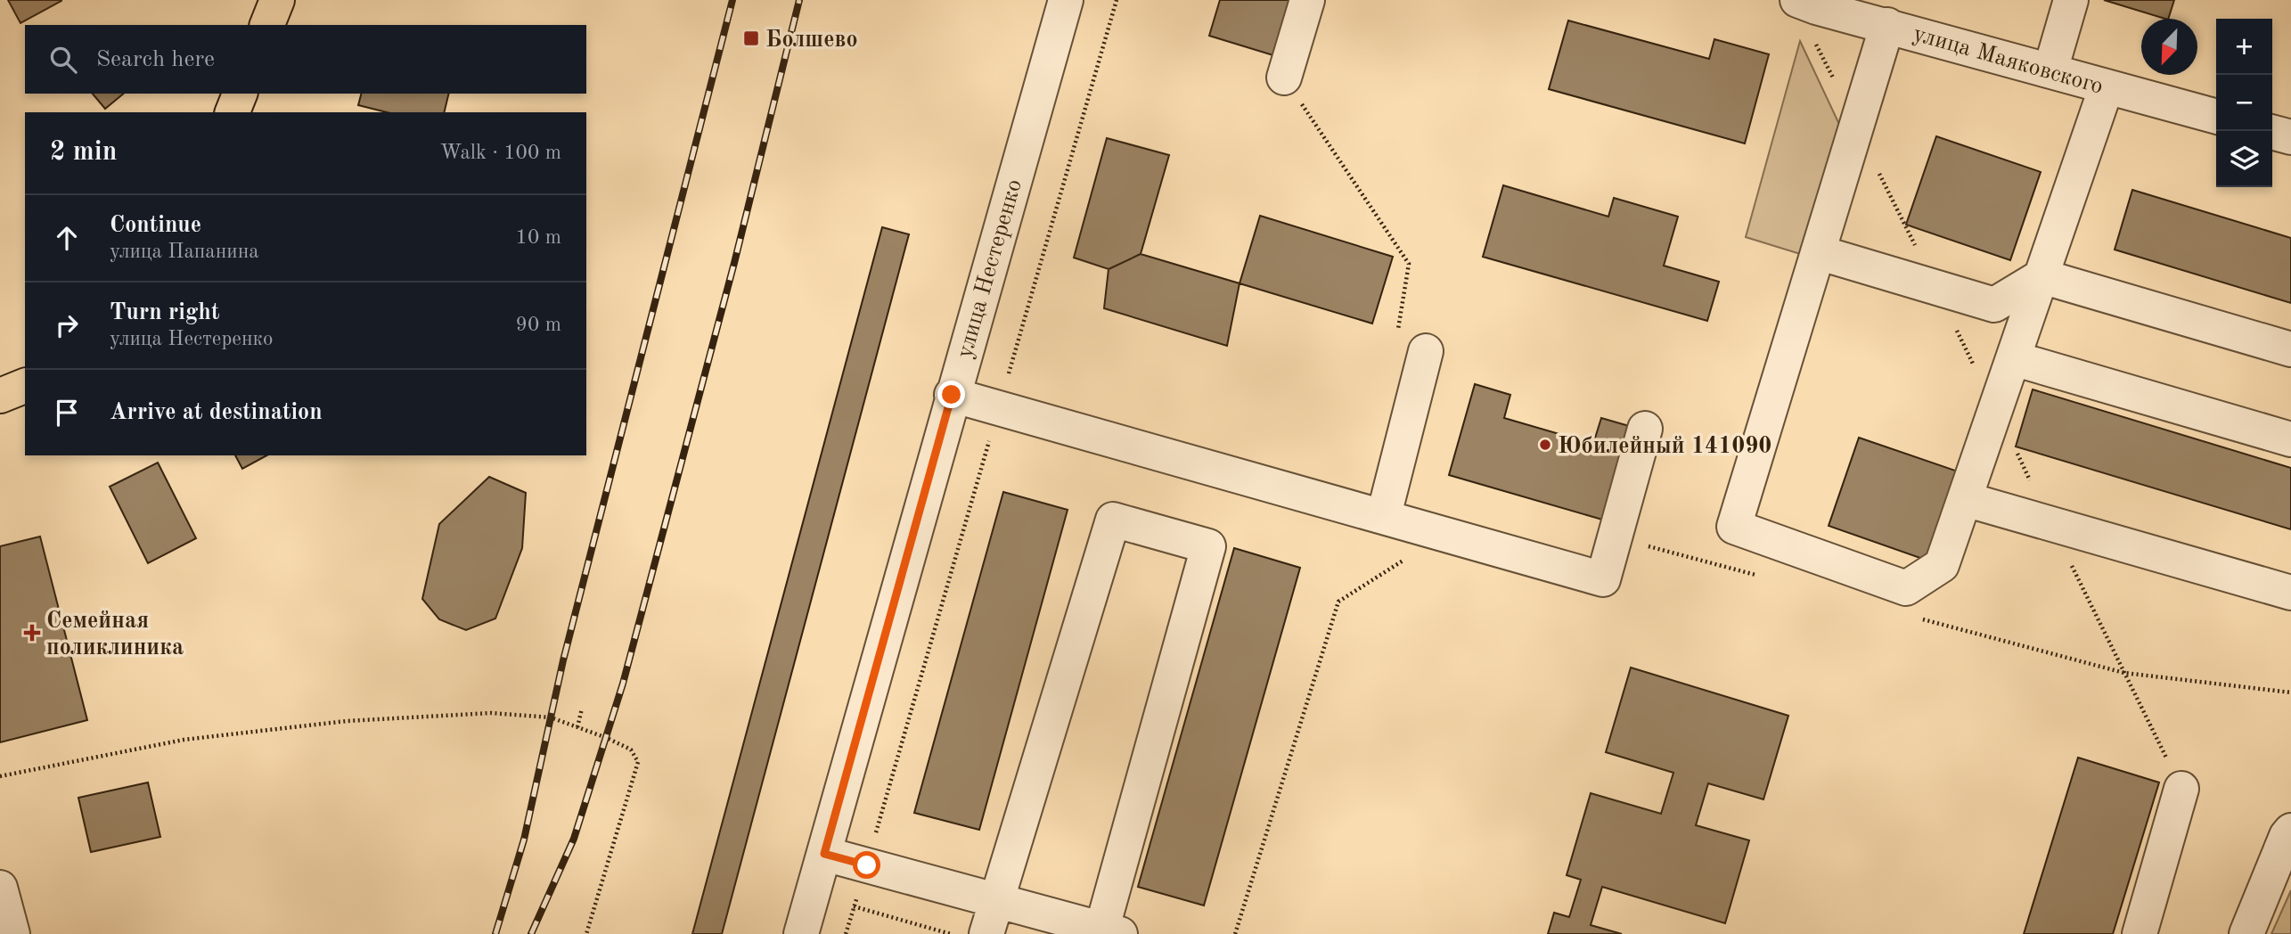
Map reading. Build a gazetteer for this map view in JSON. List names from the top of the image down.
{
  "streets": {
    "street": ["улица Маяковского", "улица Нестеренко"]
  },
  "places": {
    "transit": ["Болшево"],
    "other": ["Юбилейный 141090"],
    "health": ["Семейная поликлиника"]
  },
  "north": "bottom left",
  "page": {
    "map_buttons": ["+", "−"],
    "search": "Search here",
    "heading": ["2 min", "Walk · 100 m"],
    "list": [
      ["Continue", "улица Папанина", "10 m"],
      ["Turn right", "улица Нестеренко", "90 m"],
      "Arrive at destination"
    ]
  }
}
